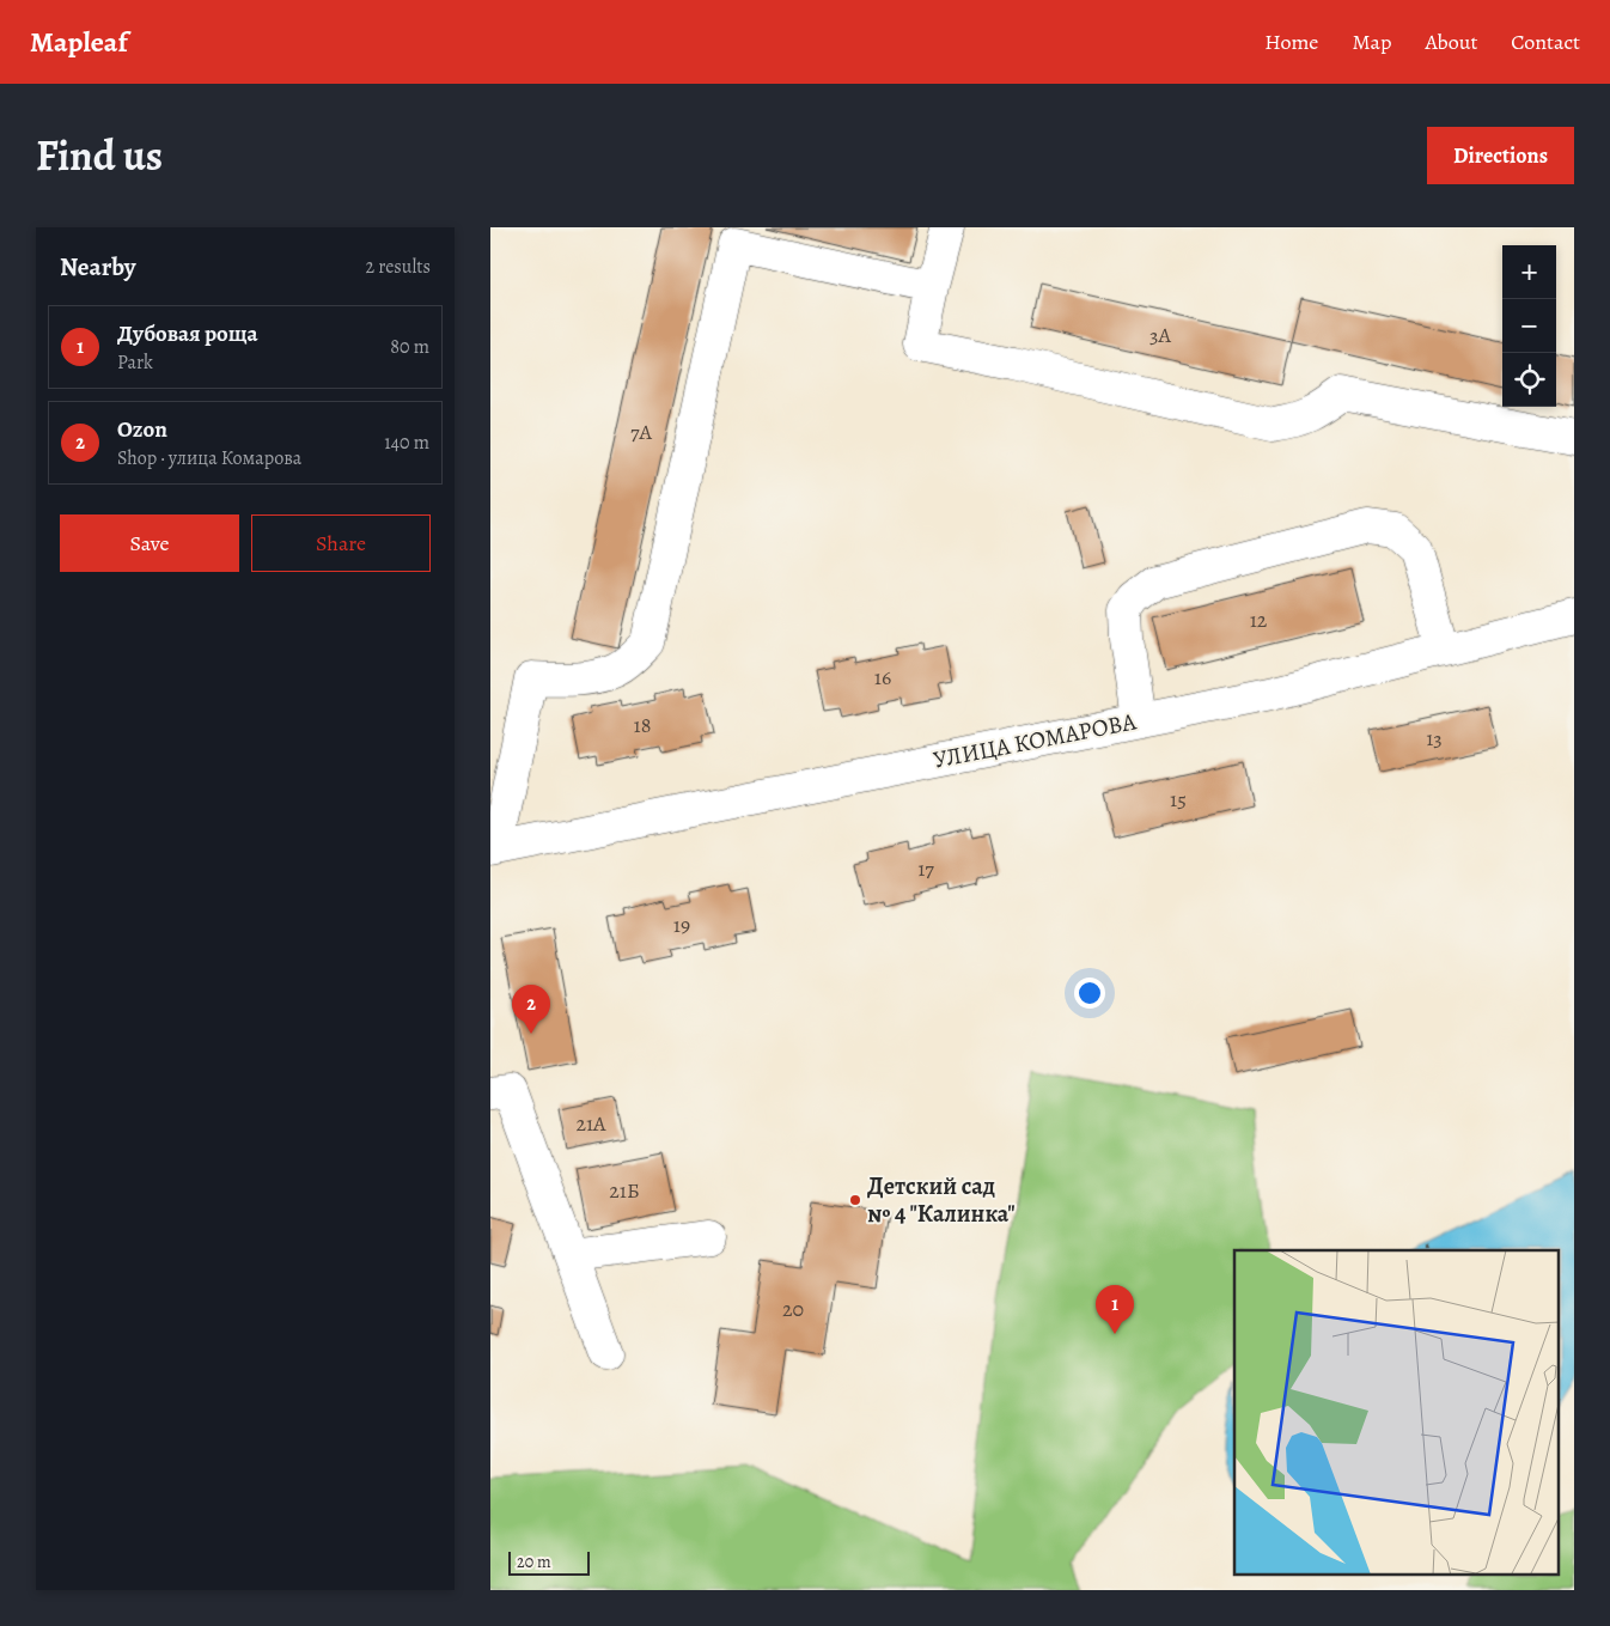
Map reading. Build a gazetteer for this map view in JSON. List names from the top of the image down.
{
  "streets": {
    "street": ["УЛИЦА КОМАРОВА"]
  },
  "places": ["Детский сад № 4 \"Калинка\""],
  "house_numbers": [
    "3А",
    "7А",
    "12",
    "16",
    "18",
    "13",
    "15",
    "17",
    "19",
    "21А",
    "21Б",
    "20"
  ],
  "scale_bar": "20 m",
  "page": {
    "header": "Mapleaf",
    "nav": [
      "Home",
      "Map",
      "About",
      "Contact"
    ],
    "title": "Find us",
    "buttons": [
      "Directions",
      ["Save", "Share"]
    ],
    "heading": ["Nearby", "2 results"],
    "map_buttons": ["+", "−"],
    "list": [
      {
        "mark": "1",
        "name": "Дубовая роща",
        "note": "Park",
        "value": "80 m"
      },
      {
        "mark": "2",
        "name": "Ozon",
        "note": "Shop · улица Комарова",
        "value": "140 m"
      }
    ],
    "pins": ["2", "1"],
    "scale": "20 m"
  }
}
